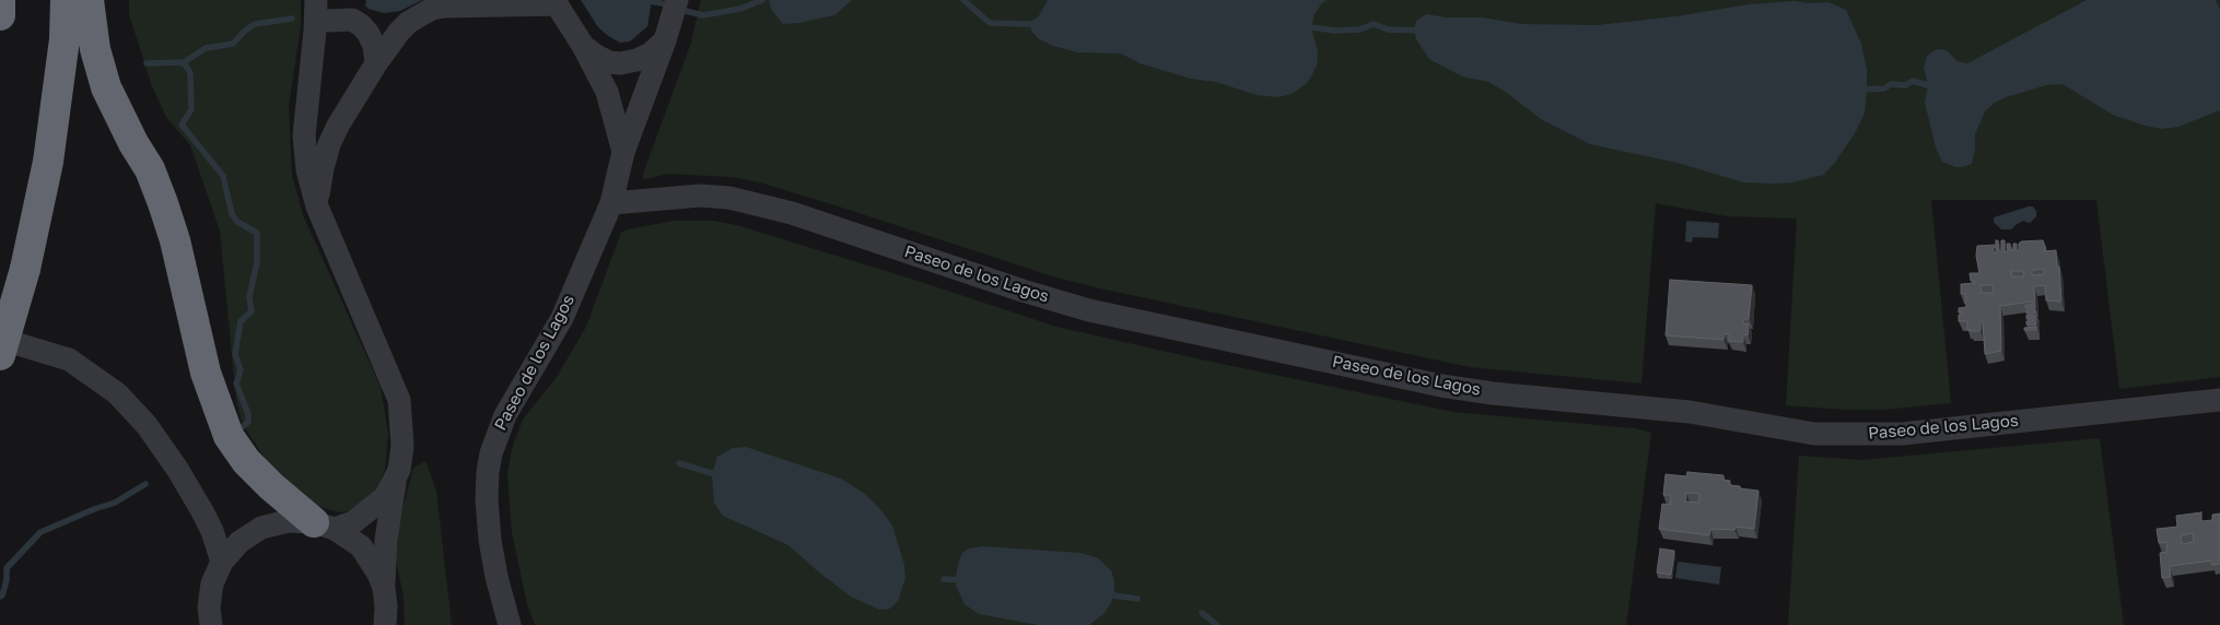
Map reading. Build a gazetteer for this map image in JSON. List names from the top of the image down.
{
  "streets": {
    "street": ["Paseo de los Lagos"]
  }
}
